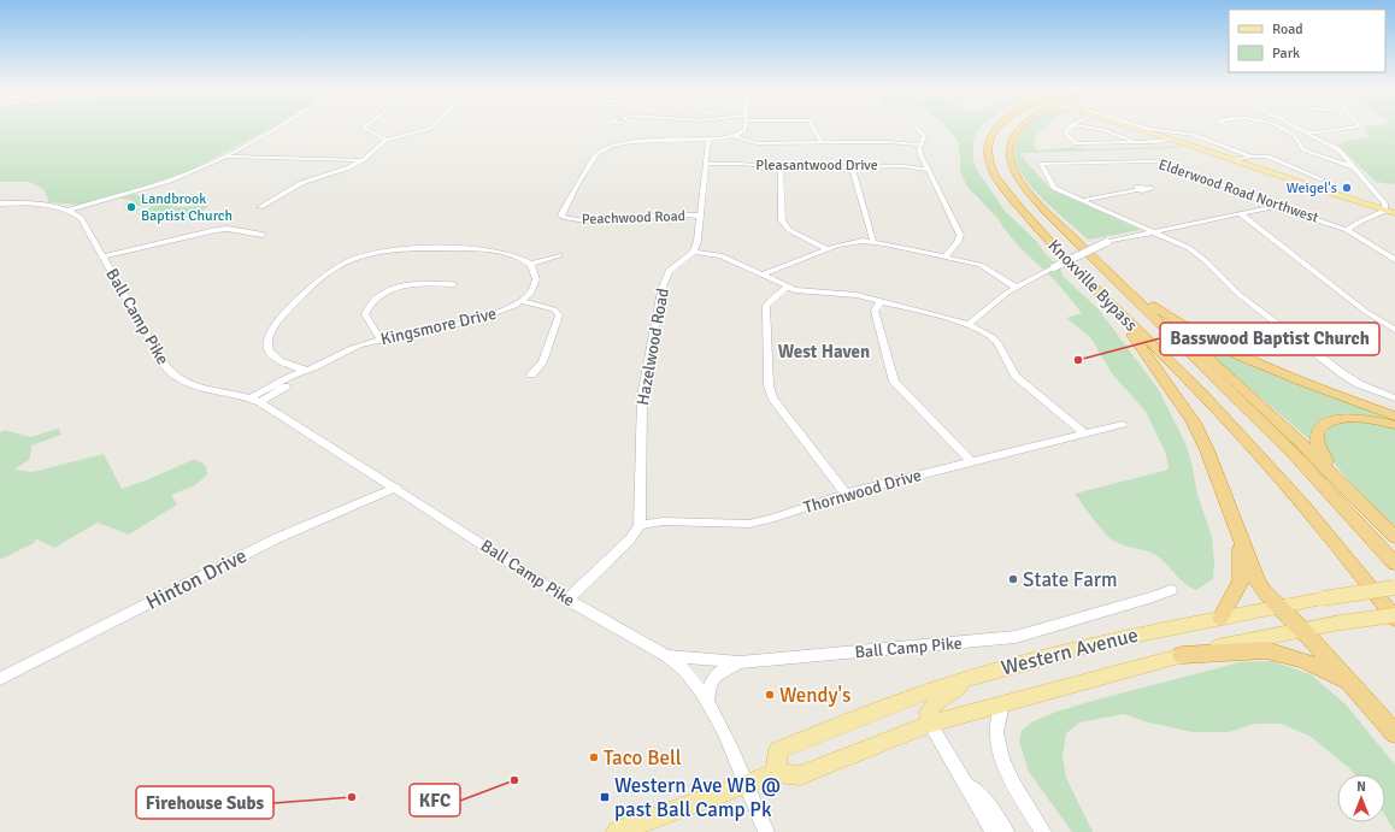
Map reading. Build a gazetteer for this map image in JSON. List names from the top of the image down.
{
  "streets": {
    "highway": ["Knoxville Bypass"],
    "main road": ["Western Avenue"],
    "street": [
      "Pleasantwood Drive",
      "Elderwood Road Northwest",
      "Peachwood Road",
      "Ball Camp Pike",
      "Kingsmore Drive",
      "Hazelwood Road",
      "Thornwood Drive",
      "Hinton Drive"
    ]
  },
  "crossings": [
    ["Ball Camp Pike", "Kingsmore Drive"],
    ["Ball Camp Pike", "Hinton Drive"],
    ["Hazelwood Road", "Thornwood Drive"]
  ],
  "districts": ["West Haven"],
  "places": {
    "other": [
      "Weigel's",
      "Landbrook Baptist Church",
      "Basswood Baptist Church",
      "State Farm",
      "Wendy's",
      "Taco Bell",
      "KFC",
      "Firehouse Subs"
    ],
    "transit": ["Western Ave WB @ past Ball Camp Pk"]
  },
  "legend": ["Road", "Park"],
  "north": "top"
}
